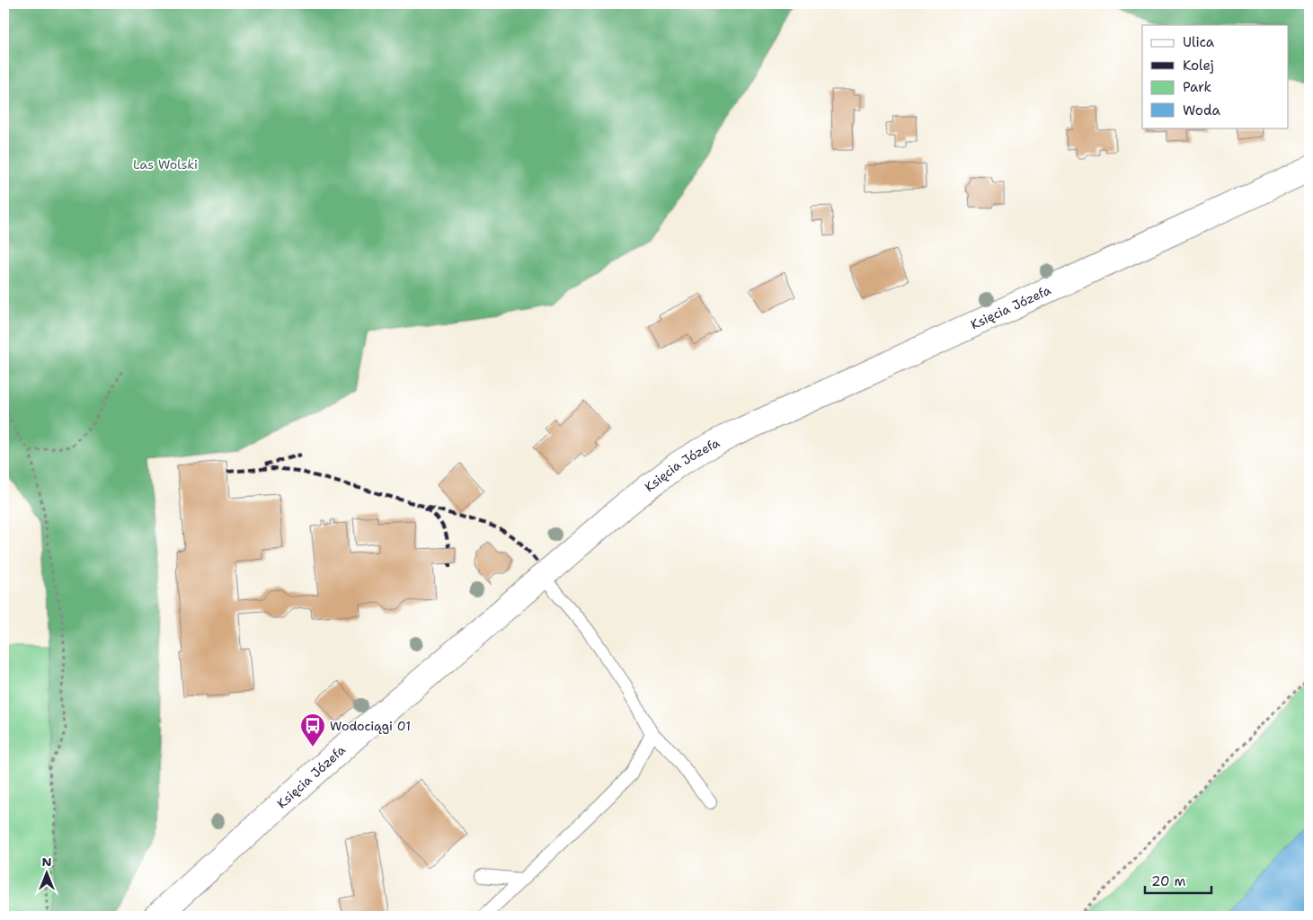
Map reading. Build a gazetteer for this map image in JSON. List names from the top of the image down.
{
  "streets": {
    "main road": ["Księcia Józefa"]
  },
  "parks": ["Las Wolski"],
  "places": {
    "bus stop": ["Wodociągi 01"]
  },
  "legend": [
    "Ulica",
    "Kolej",
    "Park",
    "Woda"
  ],
  "scale_bar": "20 m",
  "north": "top"
}
